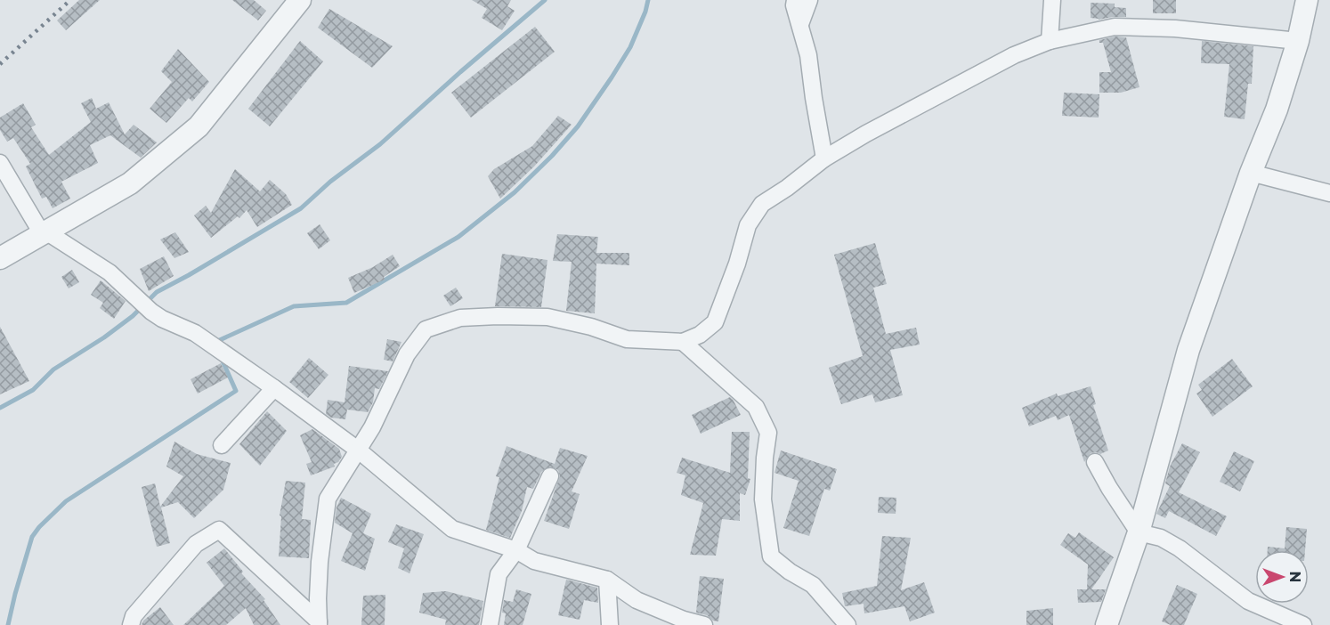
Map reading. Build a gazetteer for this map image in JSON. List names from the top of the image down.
{
  "north": "right"
}
